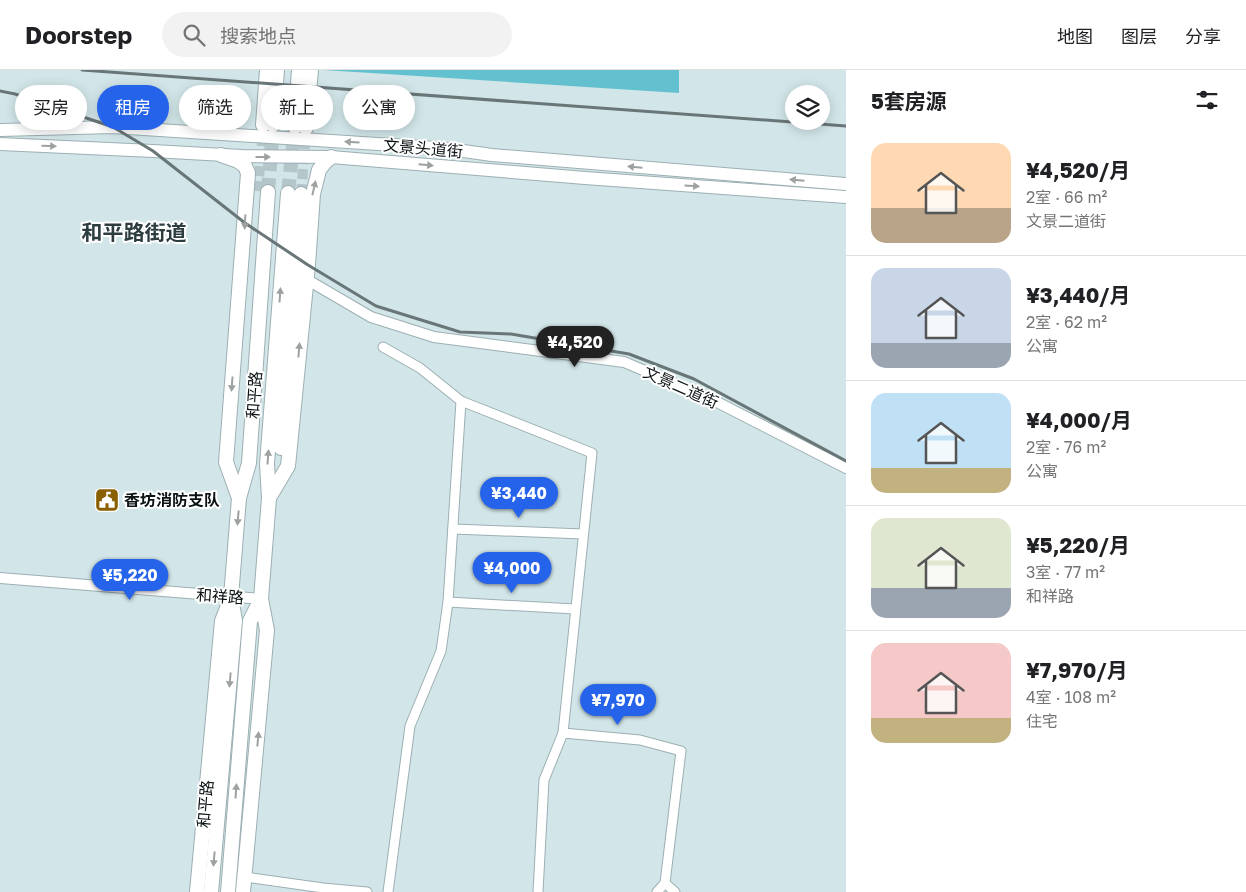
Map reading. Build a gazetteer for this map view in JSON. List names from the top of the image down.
{
  "streets": {
    "main road": ["文景头道街", "和平路"],
    "street": ["文景二道街", "和祥路"]
  },
  "crossings": [
    ["和平路", "和祥路"]
  ],
  "districts": ["和平路街道"],
  "places": {
    "public building": ["香坊消防支队"]
  },
  "page": {
    "header": "Doorstep",
    "search": "搜索地点",
    "nav": ["地图", "图层", "分享"],
    "heading": "5套房源",
    "chip": [
      "买房",
      "租房",
      "筛选",
      "新上",
      "公寓"
    ],
    "list": [
      {
        "name": "¥4,520/月",
        "note": "2室 · 66 m² · 文景二道街"
      },
      {
        "name": "¥3,440/月",
        "note": "2室 · 62 m² · 公寓"
      },
      {
        "name": "¥4,000/月",
        "note": "2室 · 76 m² · 公寓"
      },
      {
        "name": "¥5,220/月",
        "note": "3室 · 77 m² · 和祥路"
      },
      {
        "name": "¥7,970/月",
        "note": "4室 · 108 m² · 住宅"
      }
    ],
    "price": [
      "¥4,520",
      "¥3,440",
      "¥4,000",
      "¥5,220",
      "¥7,970"
    ]
  }
}
